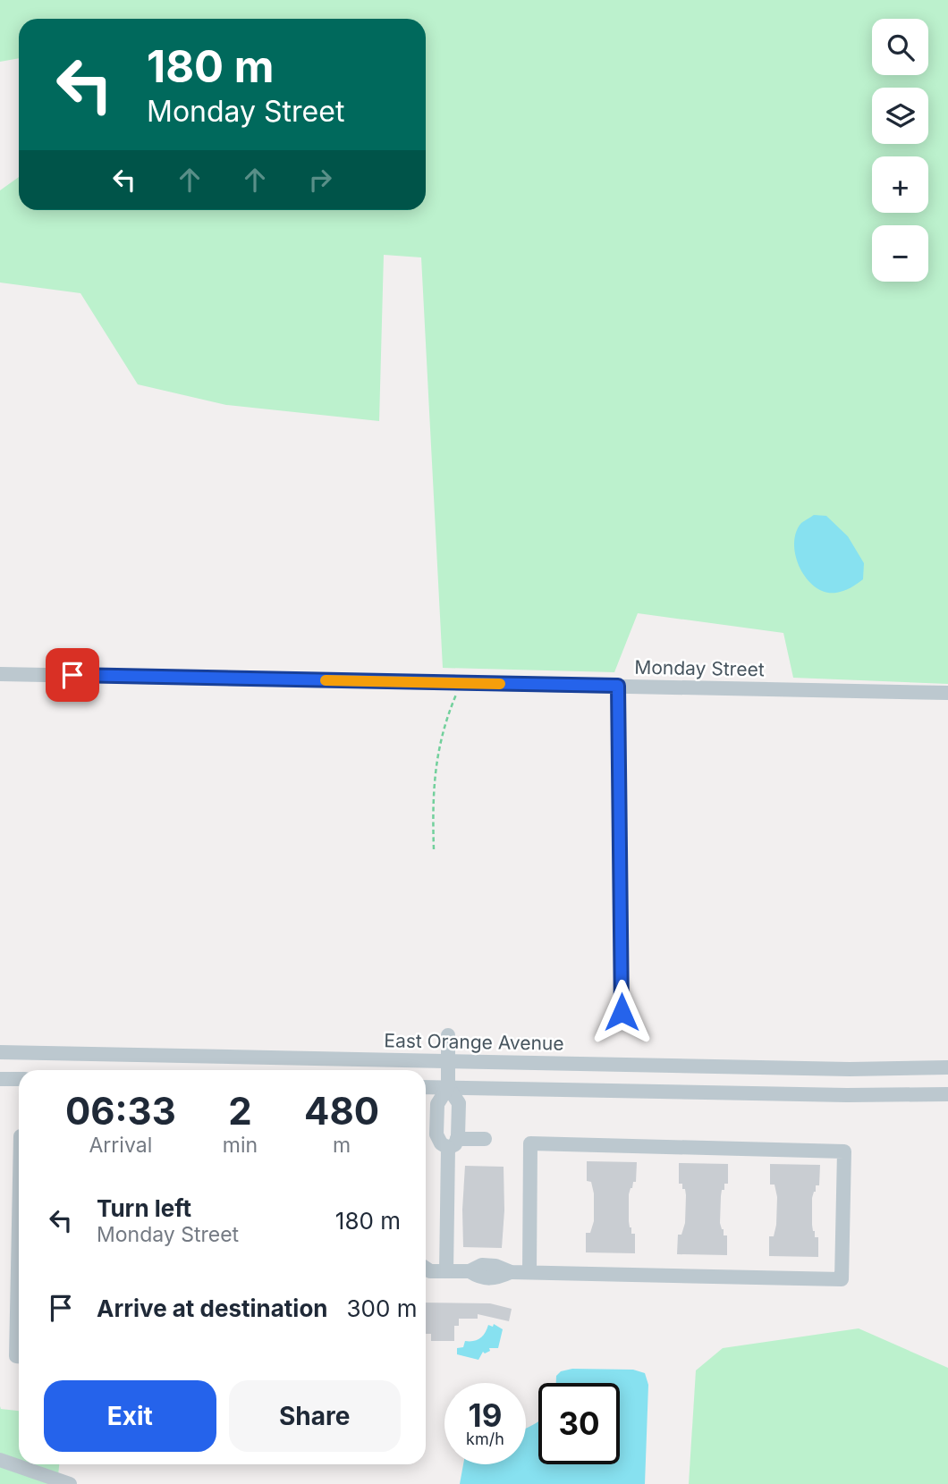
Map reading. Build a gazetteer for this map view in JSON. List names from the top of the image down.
{
  "streets": {
    "street": ["Monday Street", "East Orange Avenue"]
  },
  "page": {
    "map_buttons": ["+", "−"],
    "turn": ["180 m", "Monday Street"],
    "eta": [
      "06:33",
      "Arrival",
      "2",
      "min",
      "480",
      "m"
    ],
    "list": [
      {
        "name": "Turn left",
        "note": "Monday Street",
        "value": "180 m"
      },
      {
        "name": "Arrive at destination",
        "value": "300 m"
      }
    ],
    "buttons": ["Exit", "Share"],
    "speed": "19 km/h",
    "limit": "30"
  }
}
